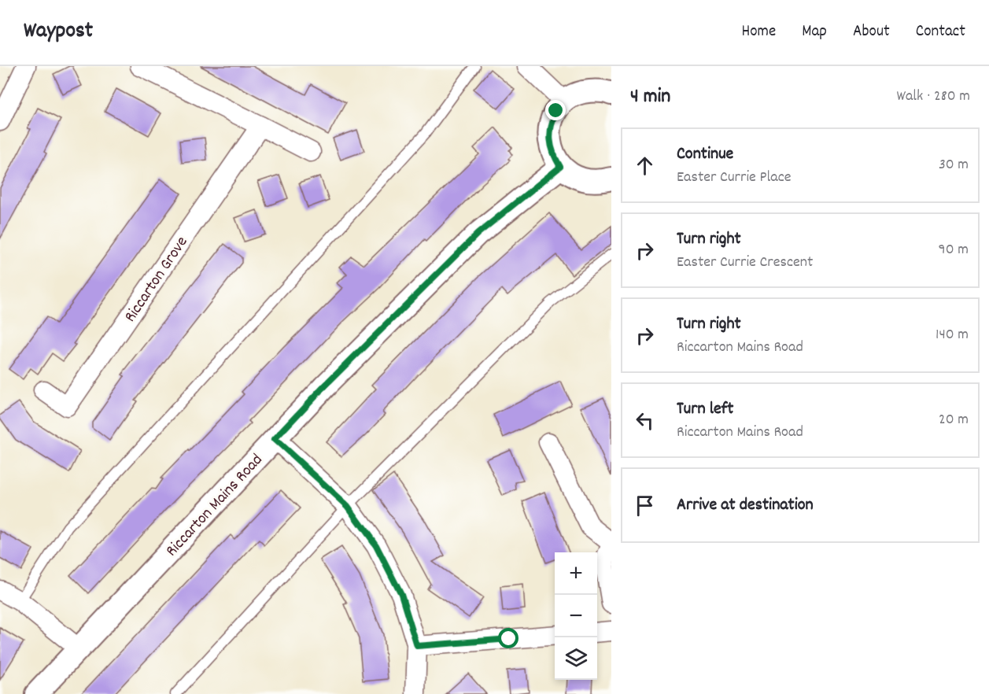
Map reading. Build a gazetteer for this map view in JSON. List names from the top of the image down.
{
  "streets": {
    "street": ["Riccarton Grove", "Riccarton Mains Road"]
  },
  "page": {
    "header": "Waypost",
    "nav": [
      "Home",
      "Map",
      "About",
      "Contact"
    ],
    "heading": ["4 min", "Walk · 280 m"],
    "list": [
      ["Continue", "Easter Currie Place", "30 m"],
      ["Turn right", "Easter Currie Crescent", "90 m"],
      ["Turn right", "Riccarton Mains Road", "140 m"],
      ["Turn left", "Riccarton Mains Road", "20 m"],
      "Arrive at destination"
    ],
    "map_buttons": ["+", "−"]
  }
}
